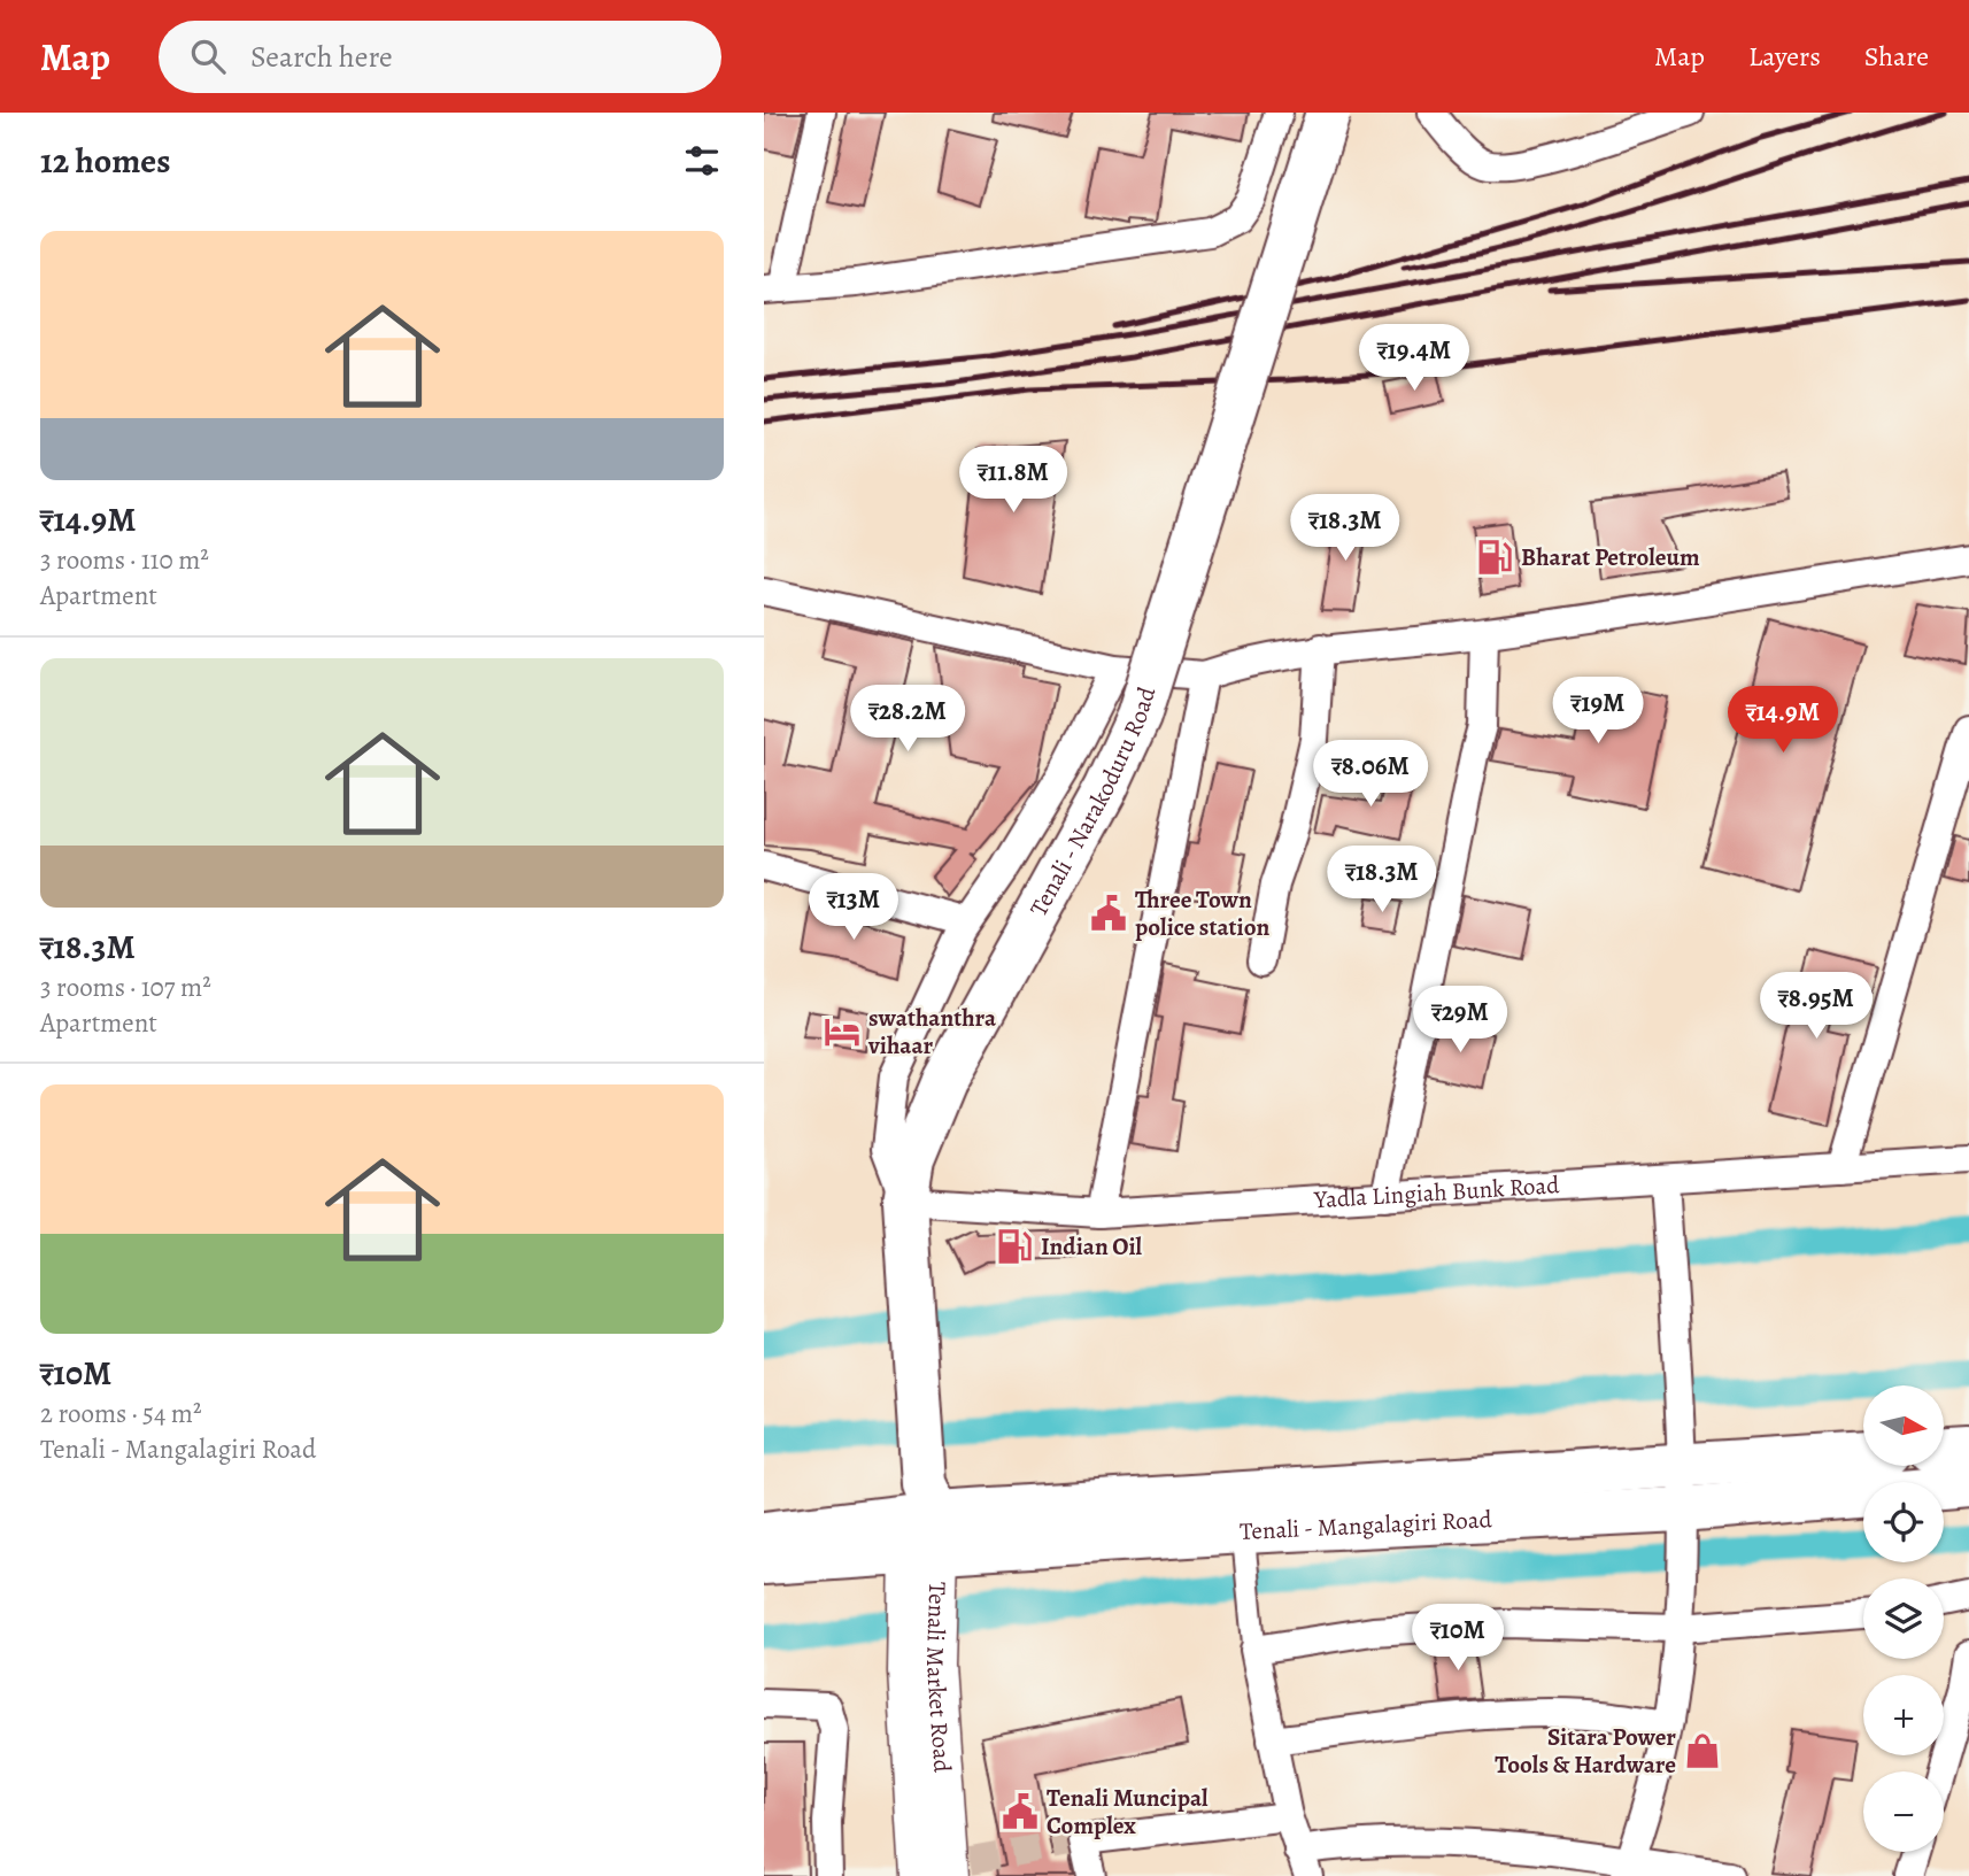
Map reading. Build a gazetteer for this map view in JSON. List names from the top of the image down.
{
  "streets": {
    "main road": ["Tenali - Narakoduru Road", "Tenali - Mangalagiri Road"],
    "street": ["Yadla Lingiah Bunk Road", "Tenali Market Road"]
  },
  "crossings": [
    ["Tenali - Narakoduru Road", "Yadla Lingiah Bunk Road"],
    ["Tenali - Narakoduru Road", "Tenali - Mangalagiri Road"],
    ["Tenali - Narakoduru Road", "Tenali Market Road"],
    ["Tenali - Mangalagiri Road", "Tenali Market Road"]
  ],
  "places": {
    "fuel station": ["Bharat Petroleum", "Indian Oil"],
    "public building": ["Three Town police station", "Tenali Muncipal Complex"],
    "hotel": ["swathanthra vihaar"],
    "shop": ["Sitara Power Tools & Hardware"]
  },
  "north": "right",
  "page": {
    "header": "Map",
    "search": "Search here",
    "nav": ["Map", "Layers", "Share"],
    "heading": "12 homes",
    "list": [
      {
        "name": "₹14.9M",
        "note": "3 rooms · 110 m² · Apartment"
      },
      {
        "name": "₹18.3M",
        "note": "3 rooms · 107 m² · Apartment"
      },
      {
        "name": "₹10M",
        "note": "2 rooms · 54 m² · Tenali - Mangalagiri Road"
      }
    ],
    "price": [
      "₹19.4M",
      "₹11.8M",
      "₹18.3M",
      "₹19M",
      "₹28.2M",
      "₹14.9M",
      "₹8.06M",
      "₹18.3M",
      "₹13M",
      "₹8.95M",
      "₹29M",
      "₹10M"
    ],
    "map_buttons": ["+", "−"]
  }
}
